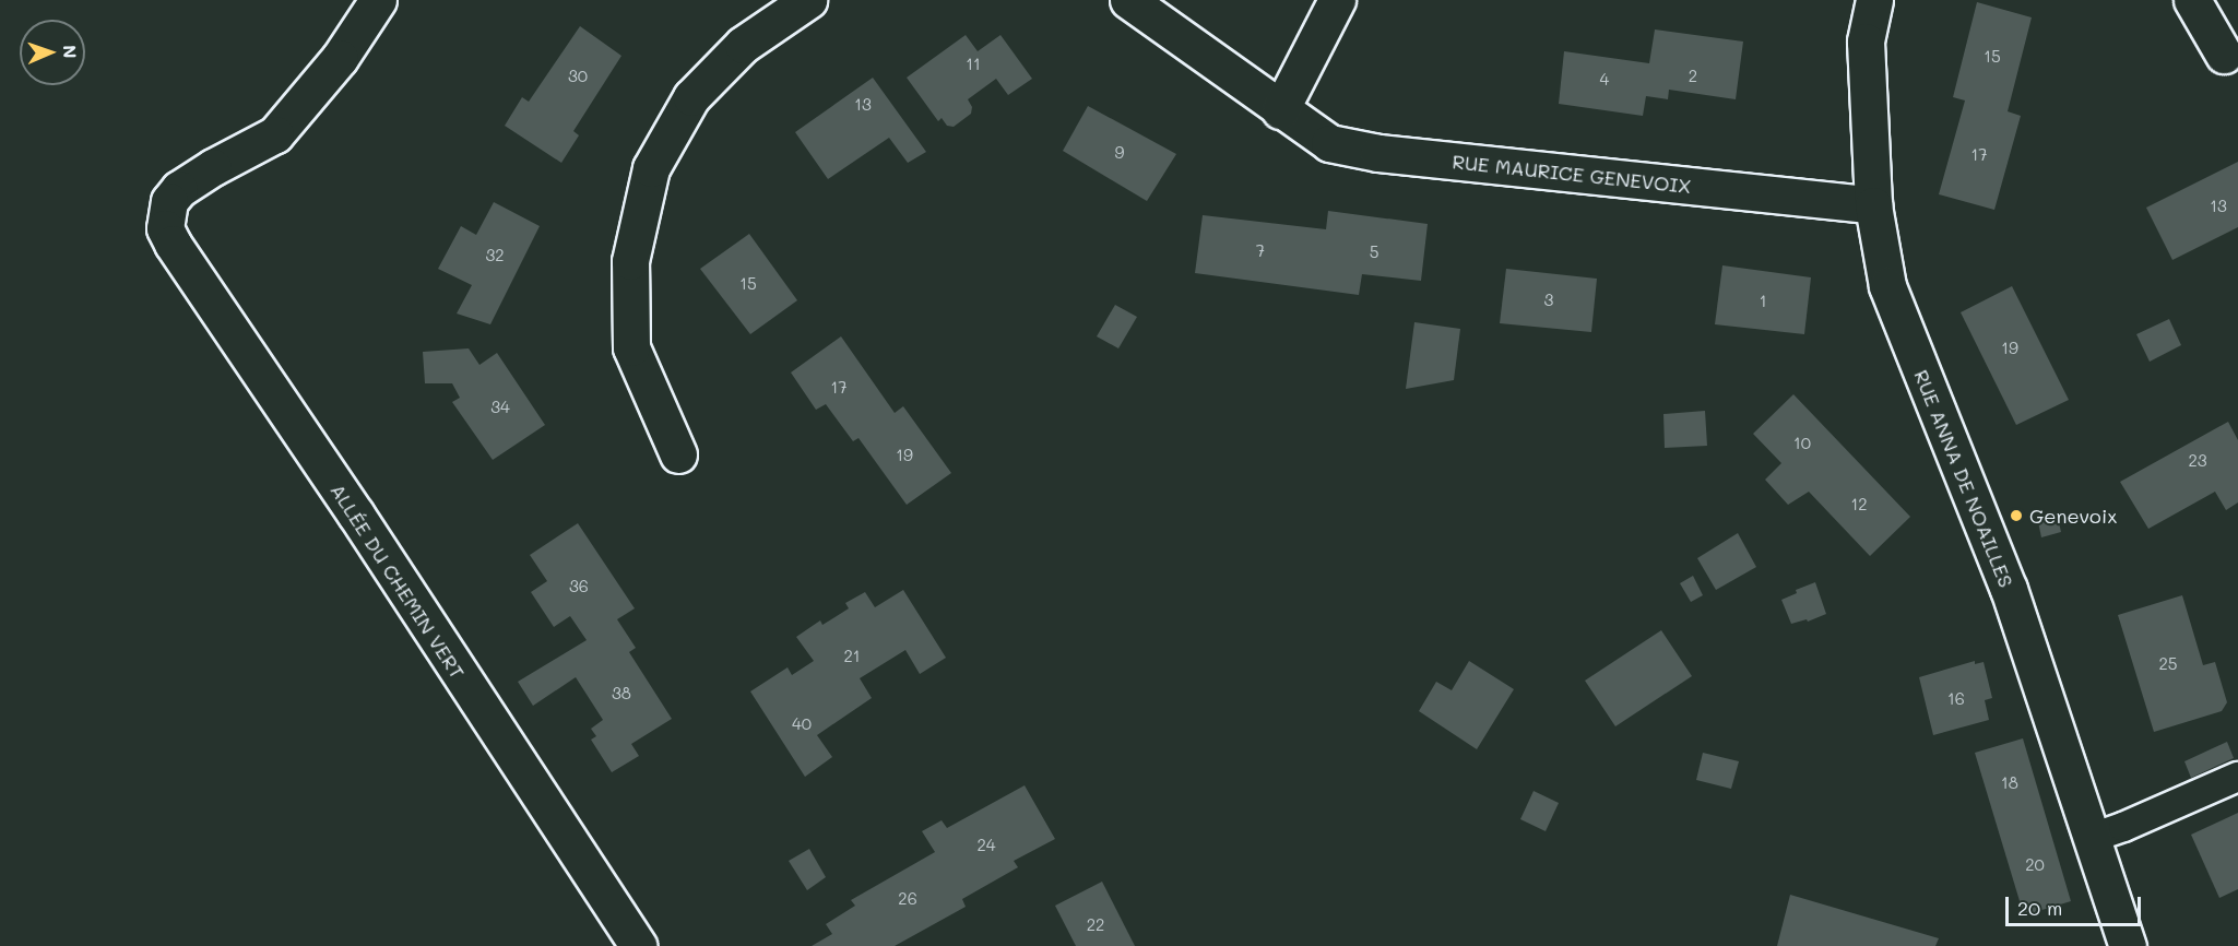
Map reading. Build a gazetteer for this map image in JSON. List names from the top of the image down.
{
  "streets": {
    "street": ["RUE MAURICE GENEVOIX", "RUE ANNA DE NOAILLES", "ALLÉE DU CHEMIN VERT"]
  },
  "crossings": [
    ["RUE MAURICE GENEVOIX", "RUE ANNA DE NOAILLES"]
  ],
  "places": ["Genevoix"],
  "house_numbers": [
    "15",
    "11",
    "30",
    "2",
    "4",
    "13",
    "9",
    "17",
    "13",
    "7",
    "5",
    "32",
    "15",
    "3",
    "1",
    "19",
    "17",
    "34",
    "10",
    "19",
    "23",
    "12",
    "36",
    "21",
    "25",
    "38",
    "16",
    "40",
    "18",
    "24",
    "20",
    "26",
    "22"
  ],
  "scale_bar": "20 m",
  "north": "right"
}
